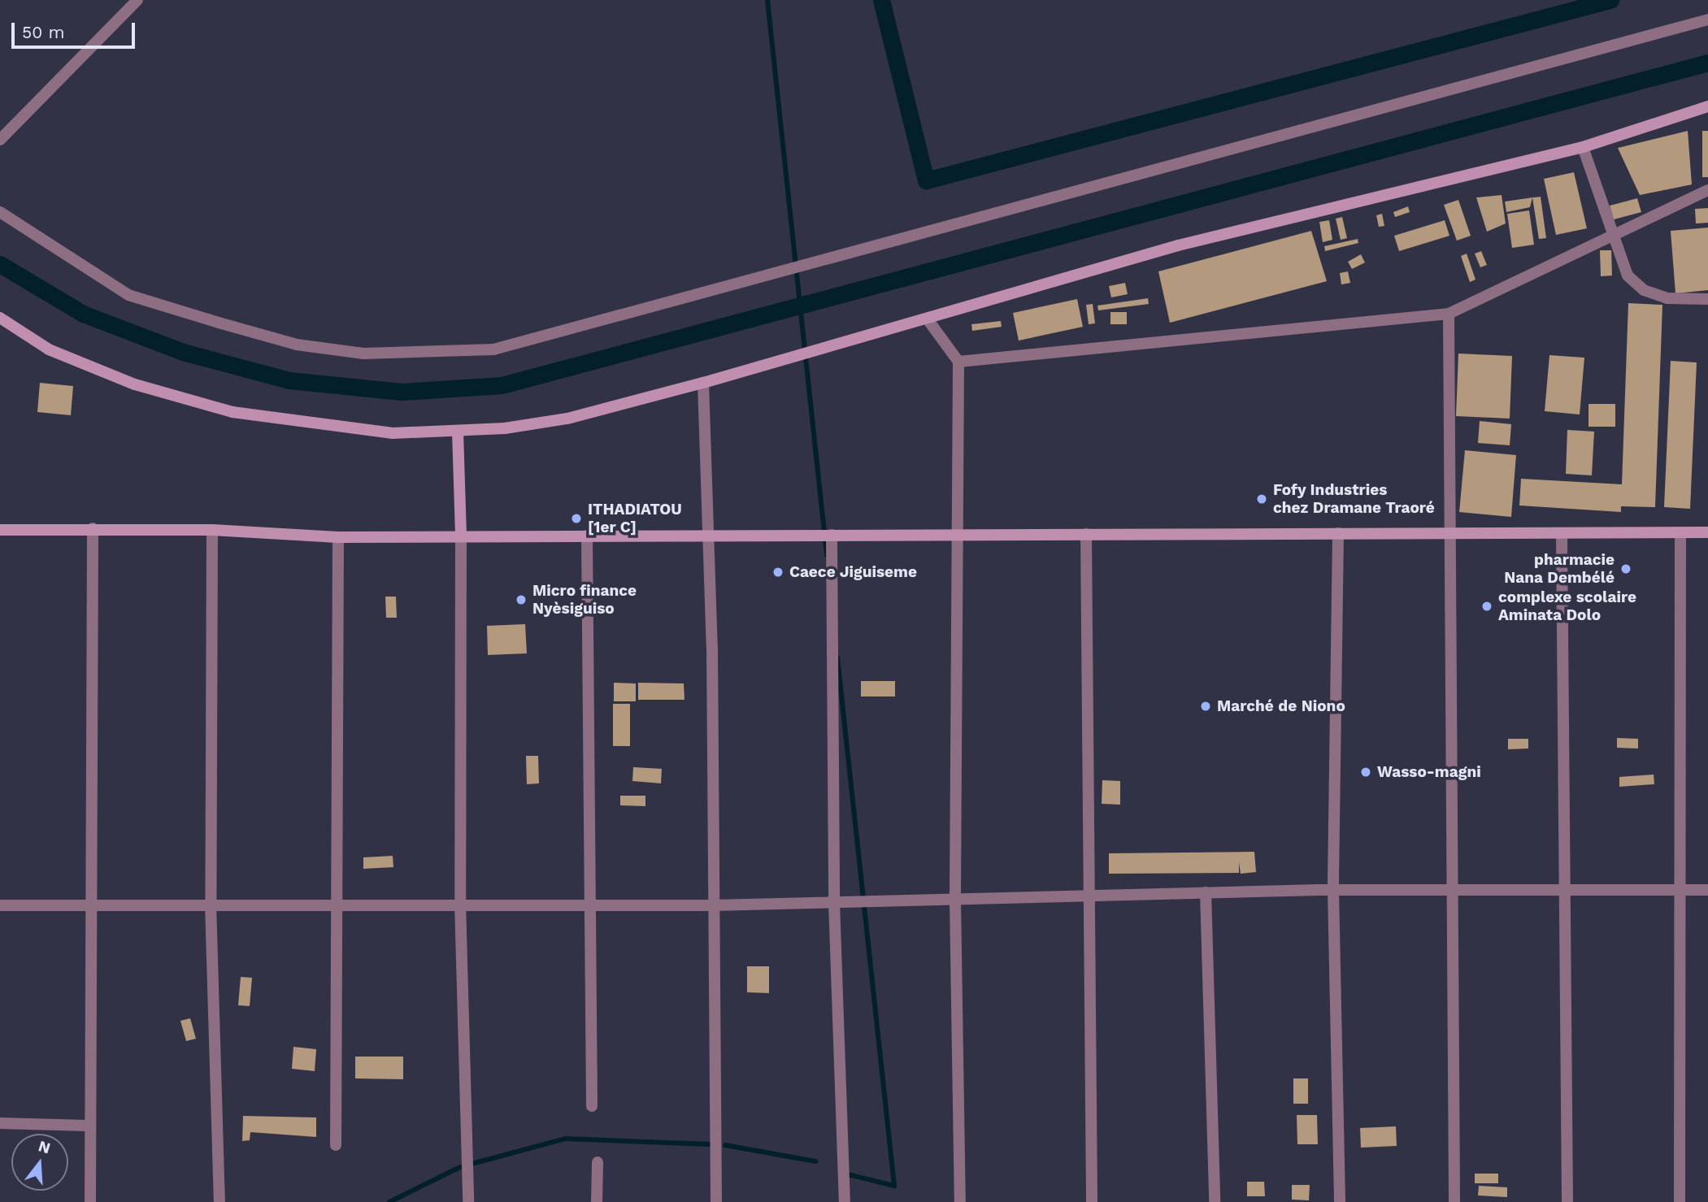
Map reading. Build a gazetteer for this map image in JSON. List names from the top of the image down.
{
  "places": [
    "Fofy Industries chez Dramane Traoré",
    "ITHADIATOU [1er C]",
    "pharmacie Nana Dembélé",
    "Caece Jiguiseme",
    "Micro finance Nyèsiguiso",
    "complexe scolaire Aminata Dolo",
    "Marché de Niono",
    "Wasso-magni"
  ],
  "scale_bar": "50 m",
  "north": "top"
}
